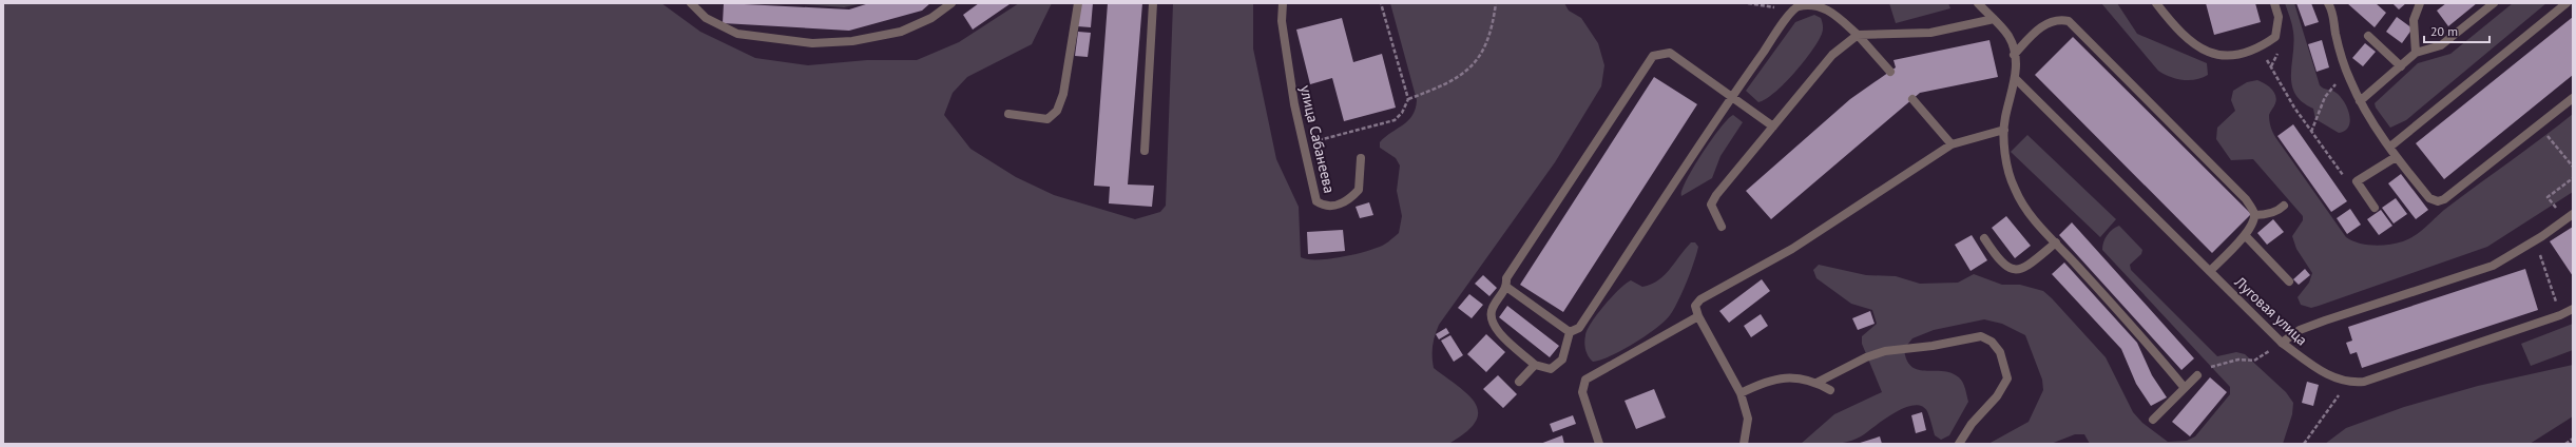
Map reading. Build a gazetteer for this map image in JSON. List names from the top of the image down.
{
  "streets": {
    "street": ["улица Сабанеева", "Луговая улица"]
  },
  "scale_bar": "20 m"
}
